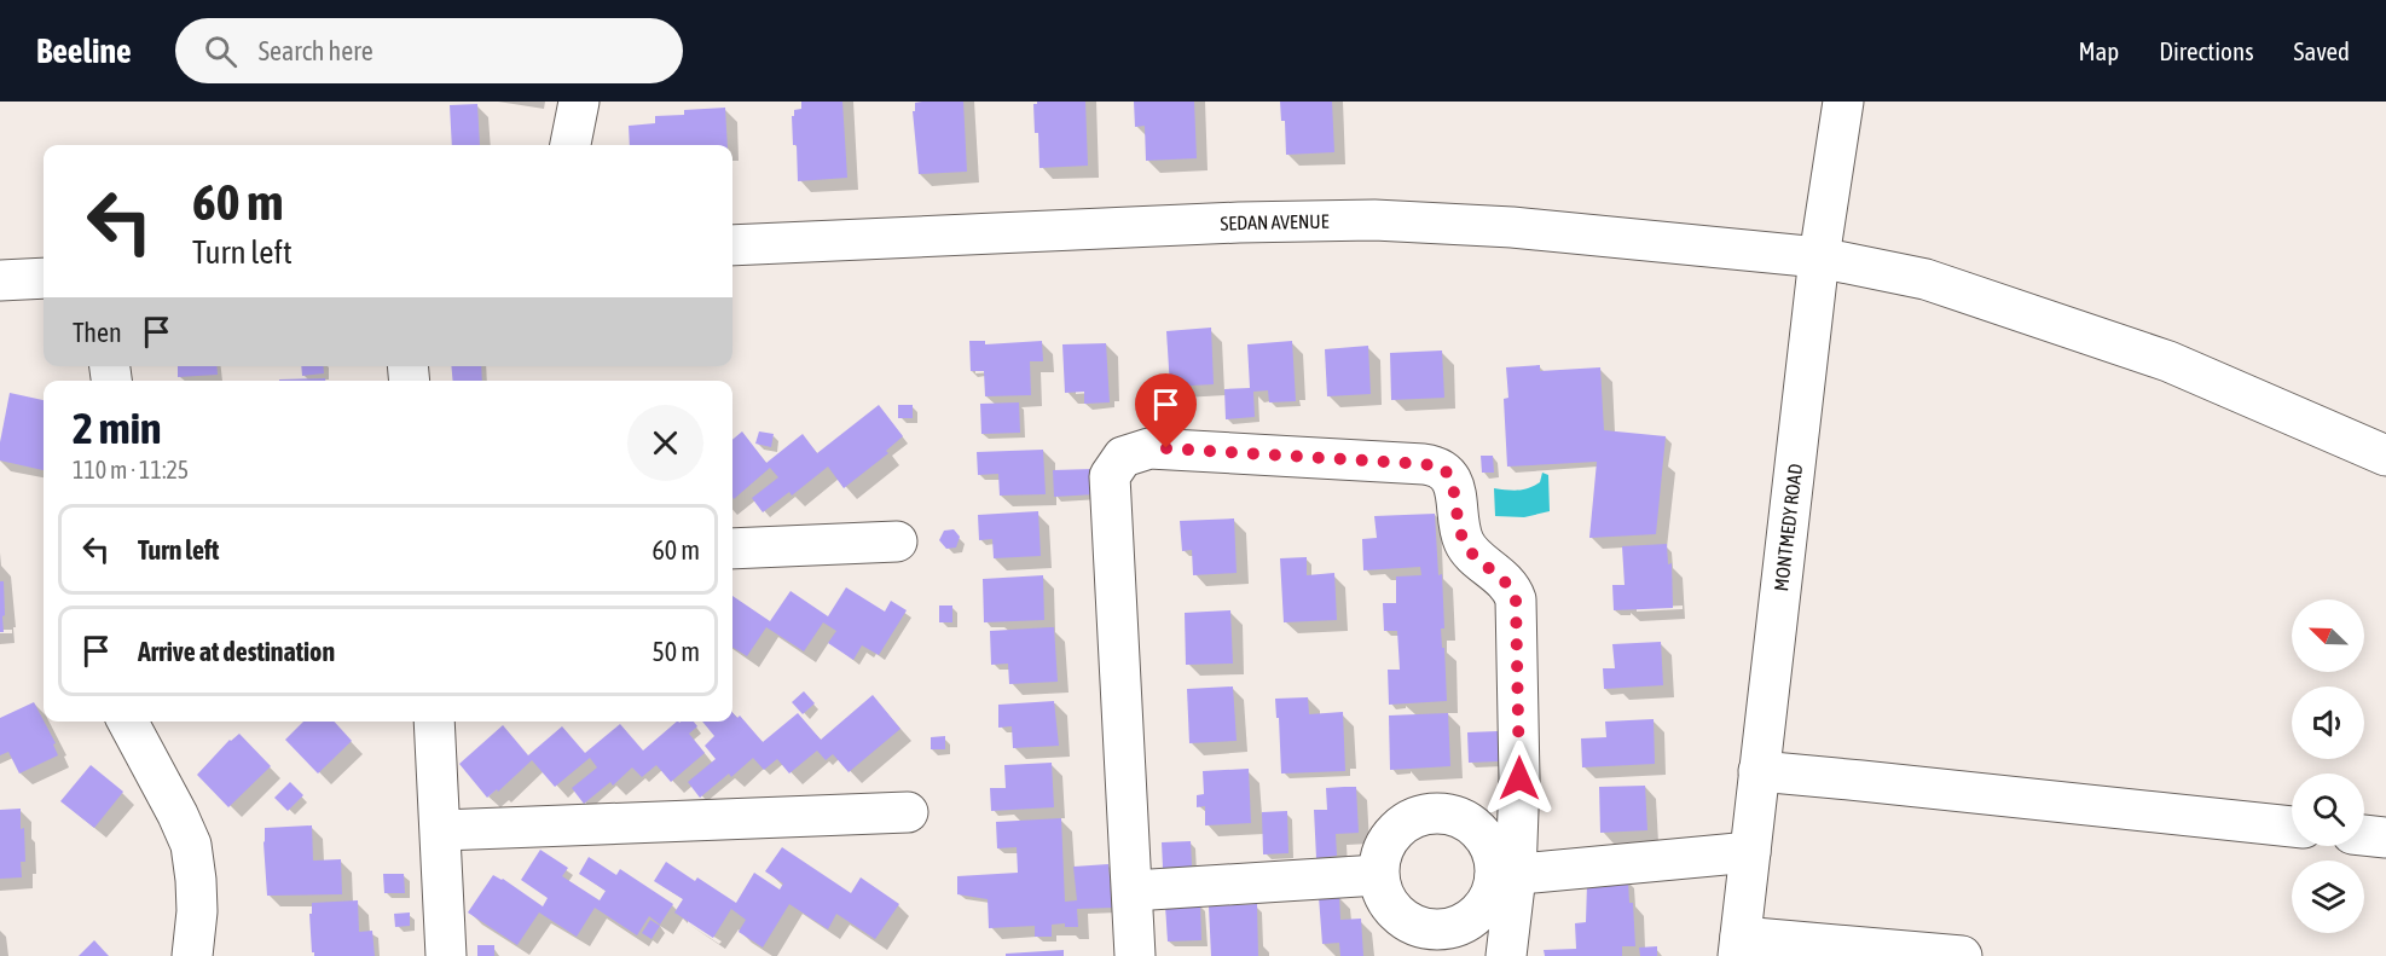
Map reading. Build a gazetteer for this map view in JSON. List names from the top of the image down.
{
  "streets": {
    "street": ["SEDAN AVENUE", "MONTMEDY ROAD"]
  },
  "crossings": [
    ["SEDAN AVENUE", "MONTMEDY ROAD"]
  ],
  "north": "top left",
  "page": {
    "header": "Beeline",
    "search": "Search here",
    "nav": ["Map", "Directions", "Saved"],
    "turn": ["60 m", "Turn left"],
    "then": "Then",
    "heading": ["2 min", "110 m · 11:25"],
    "list": [
      {
        "name": "Turn left",
        "value": "60 m"
      },
      {
        "name": "Arrive at destination",
        "value": "50 m"
      }
    ]
  }
}
